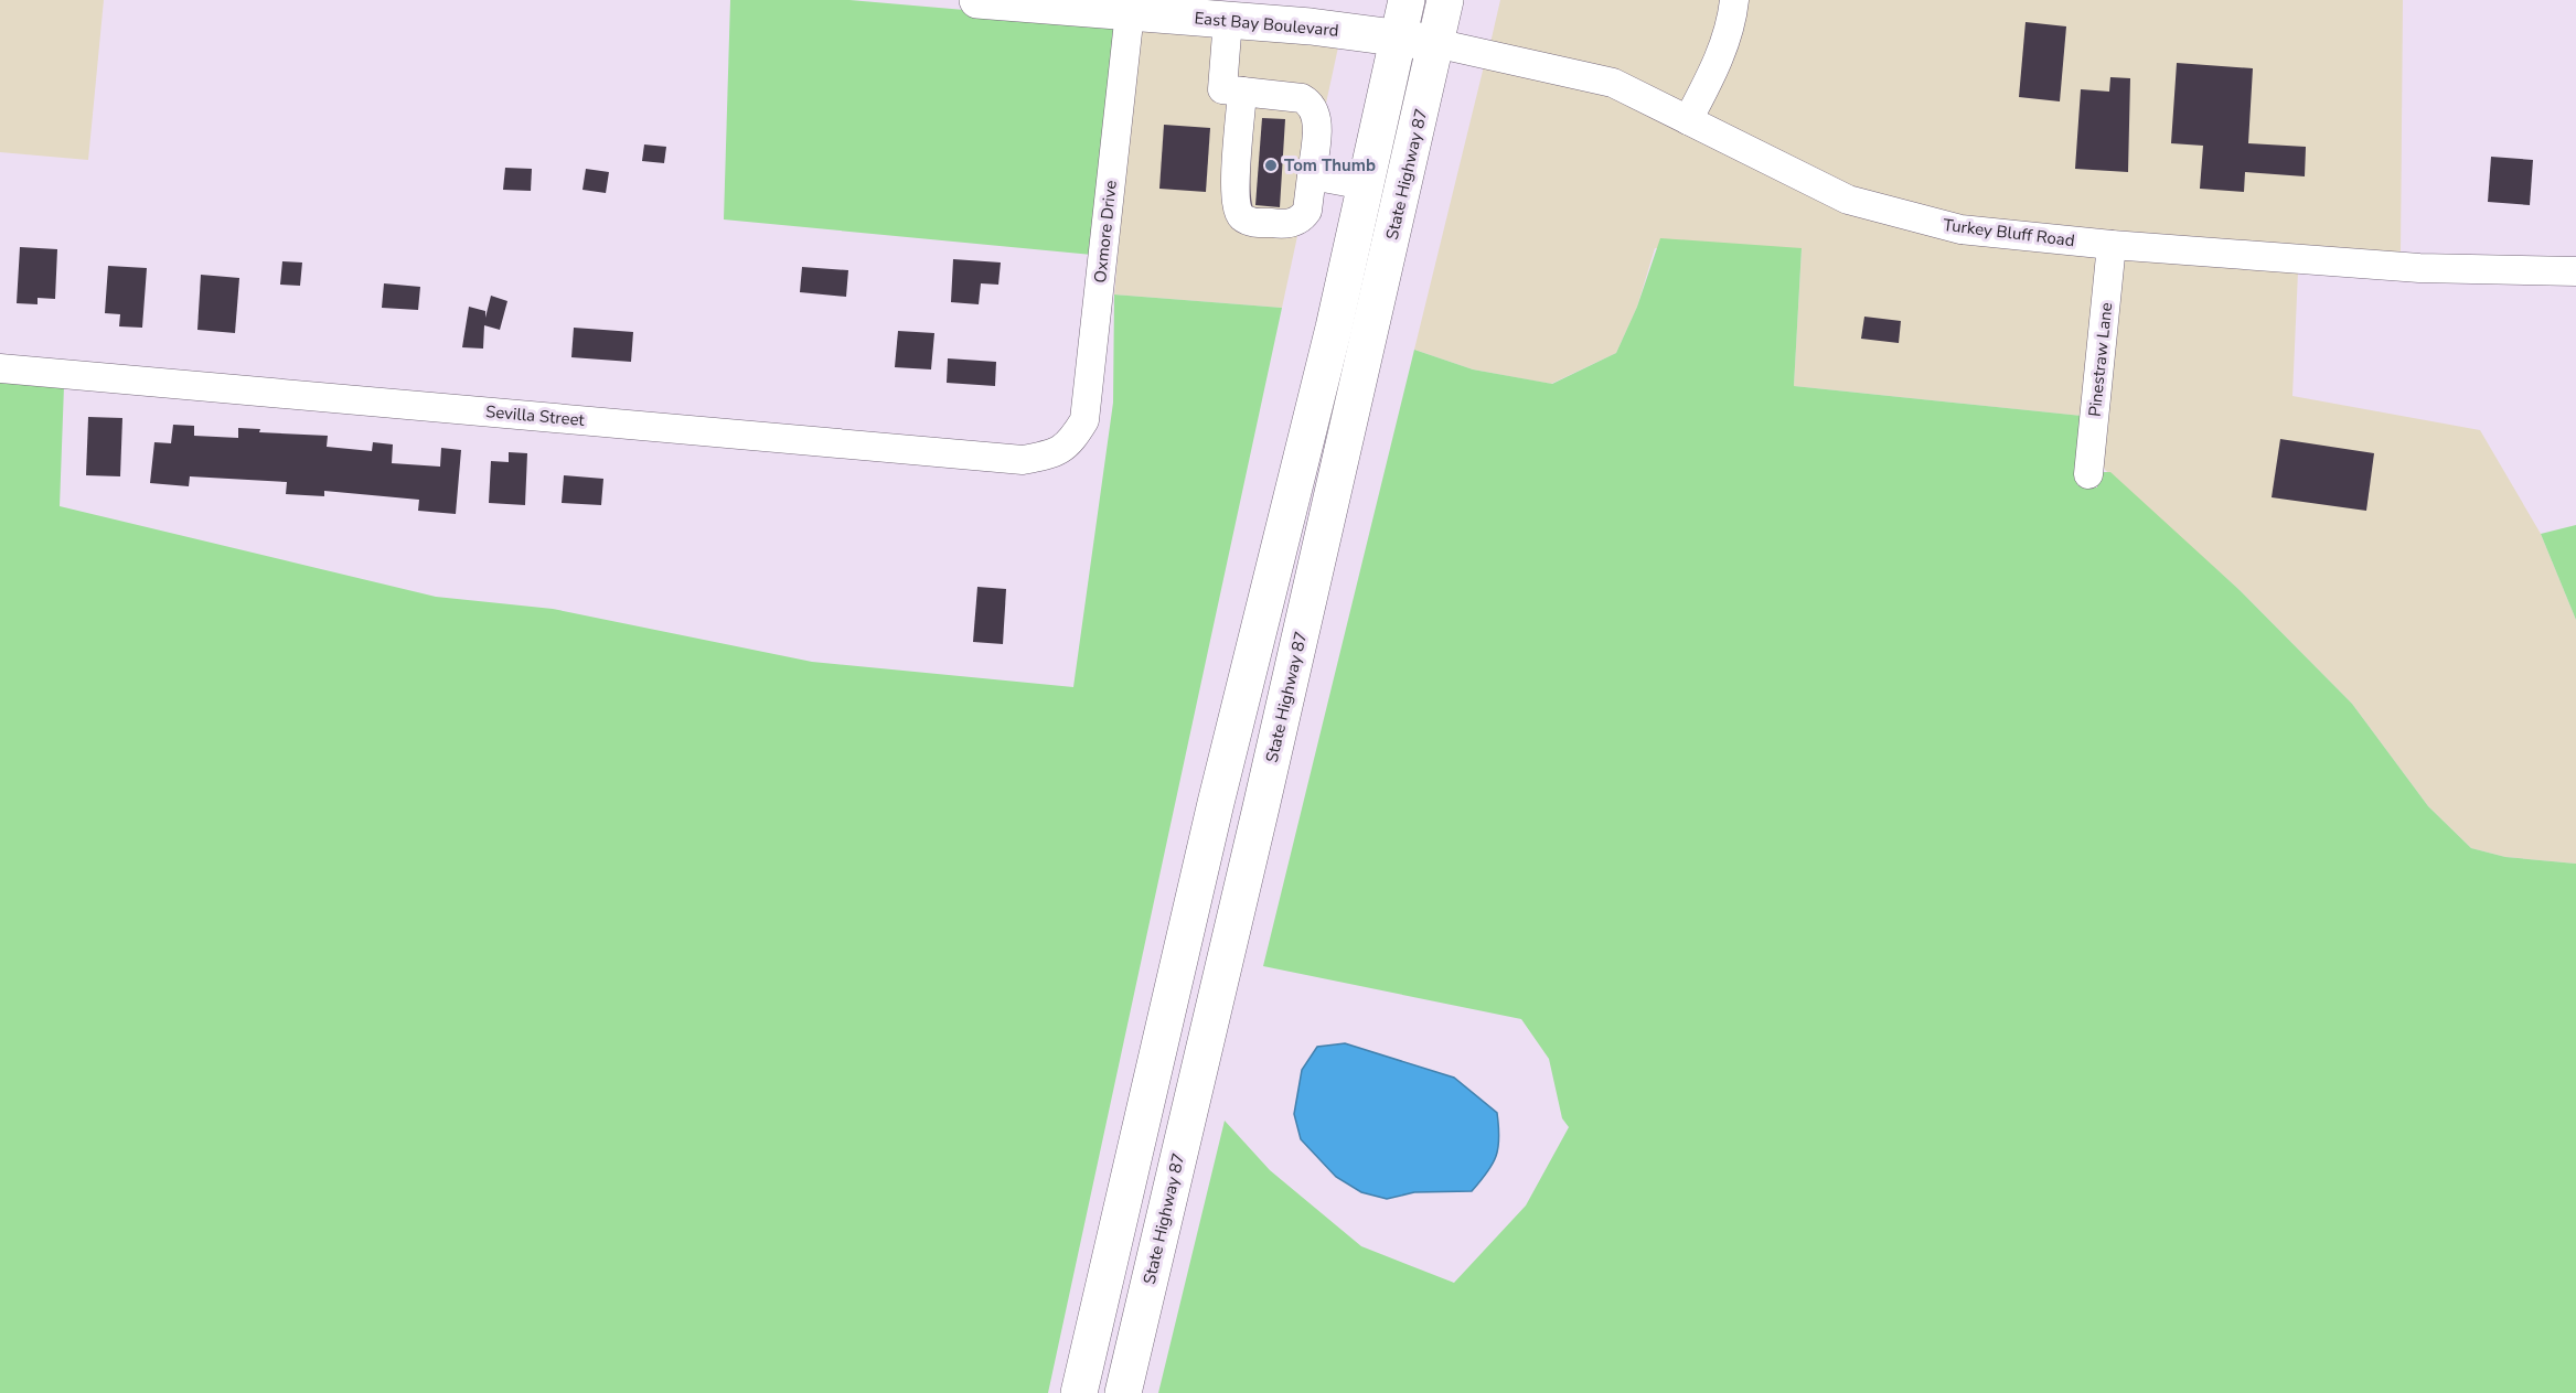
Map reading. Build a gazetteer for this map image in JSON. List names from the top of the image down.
{
  "streets": {
    "main road": ["East Bay Boulevard", "State Highway 87"],
    "street": [
      "Oxmore Drive",
      "Turkey Bluff Road",
      "Pinestraw Lane",
      "Sevilla Street"
    ]
  },
  "crossings": [
    ["East Bay Boulevard", "State Highway 87"],
    ["East Bay Boulevard", "Oxmore Drive"],
    ["East Bay Boulevard", "Turkey Bluff Road"],
    ["State Highway 87", "Turkey Bluff Road"],
    ["Oxmore Drive", "Sevilla Street"],
    ["Turkey Bluff Road", "Pinestraw Lane"]
  ],
  "places": ["Tom Thumb"]
}
